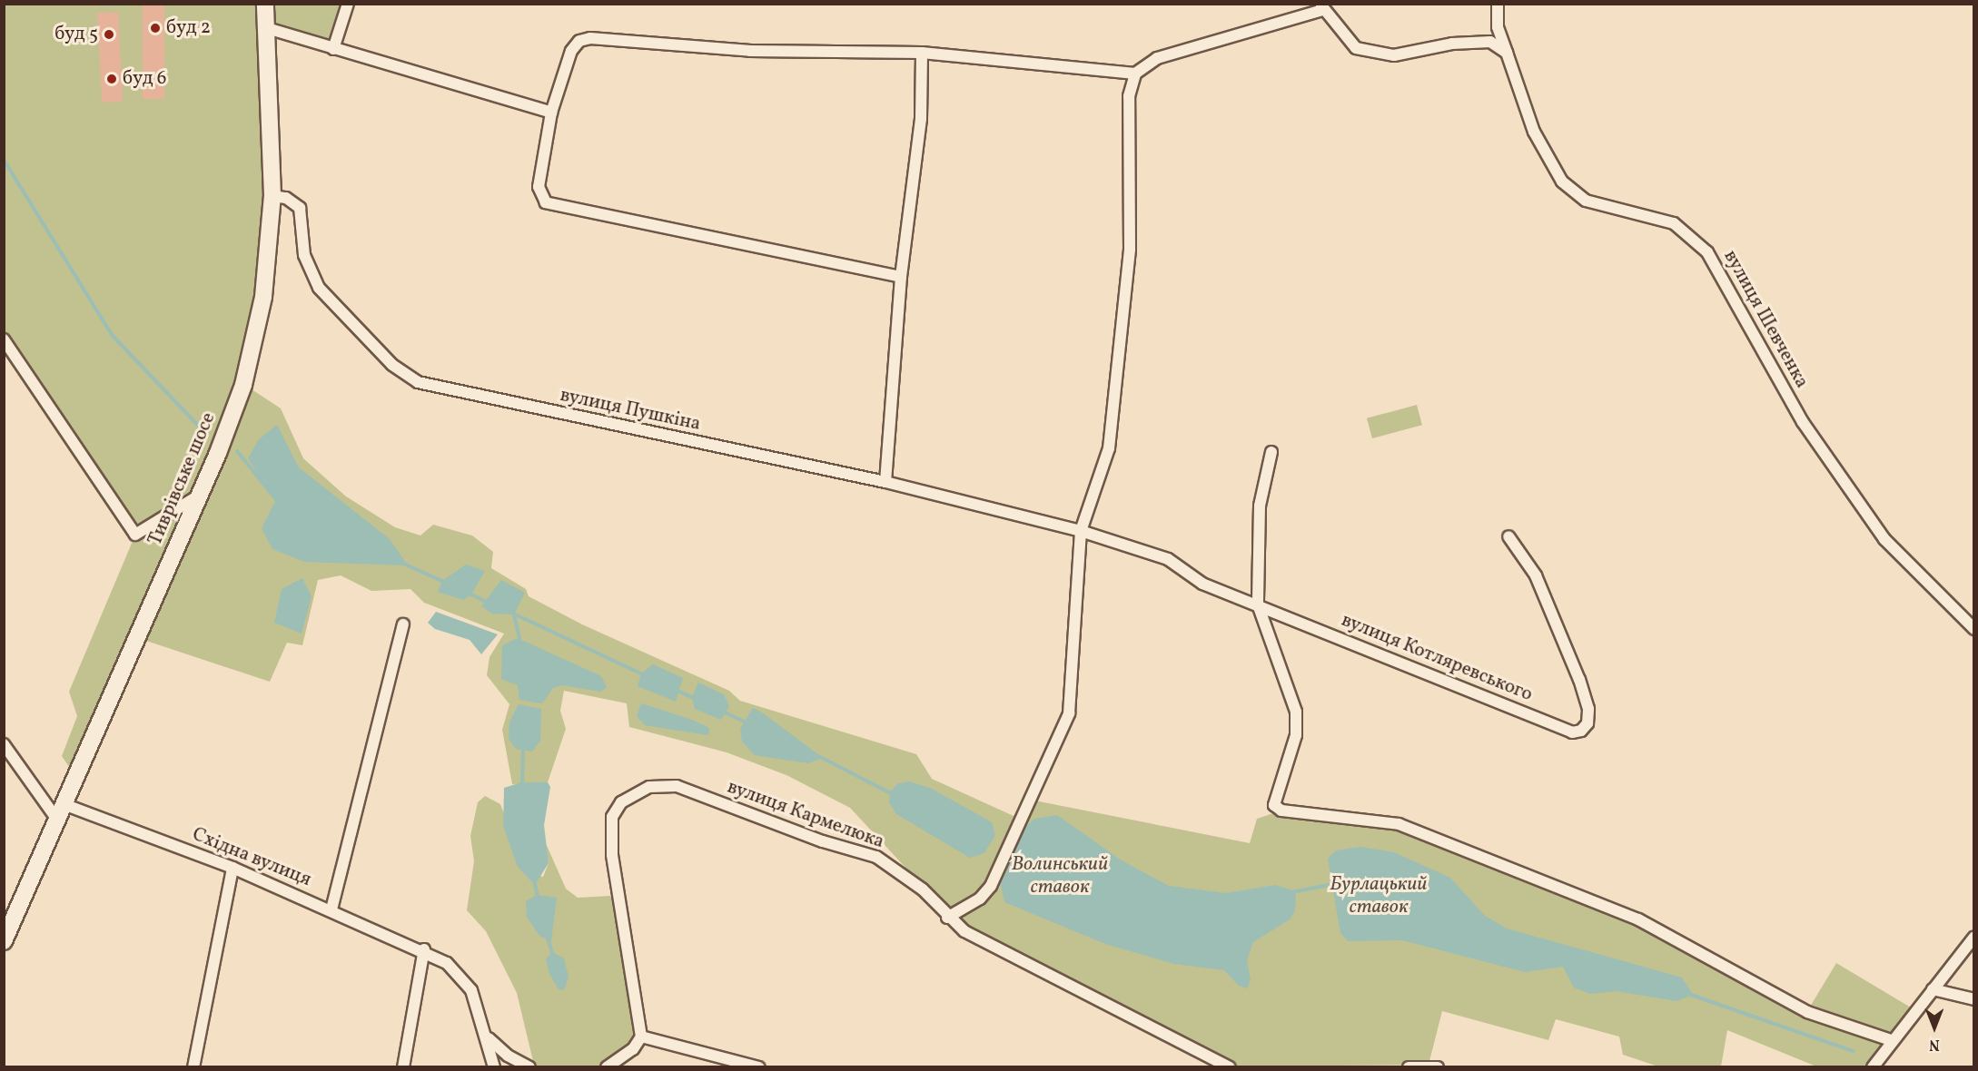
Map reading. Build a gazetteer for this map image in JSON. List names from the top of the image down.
{
  "streets": {
    "main road": ["Тиврівське шосе"],
    "street": [
      "вулиця Шевченка",
      "вулиця Пушкіна",
      "вулиця Котляревського",
      "вулиця Кармелюка",
      "Східна вулиця"
    ]
  },
  "crossings": [
    ["вулиця Пушкіна", "Тиврівське шосе"],
    ["вулиця Пушкіна", "вулиця Котляревського"],
    ["Тиврівське шосе", "Східна вулиця"]
  ],
  "water": ["Волинський ставок", "Бурлацький ставок"],
  "places": ["буд 2", "буд 5", "буд 6"],
  "north": "bottom"
}
